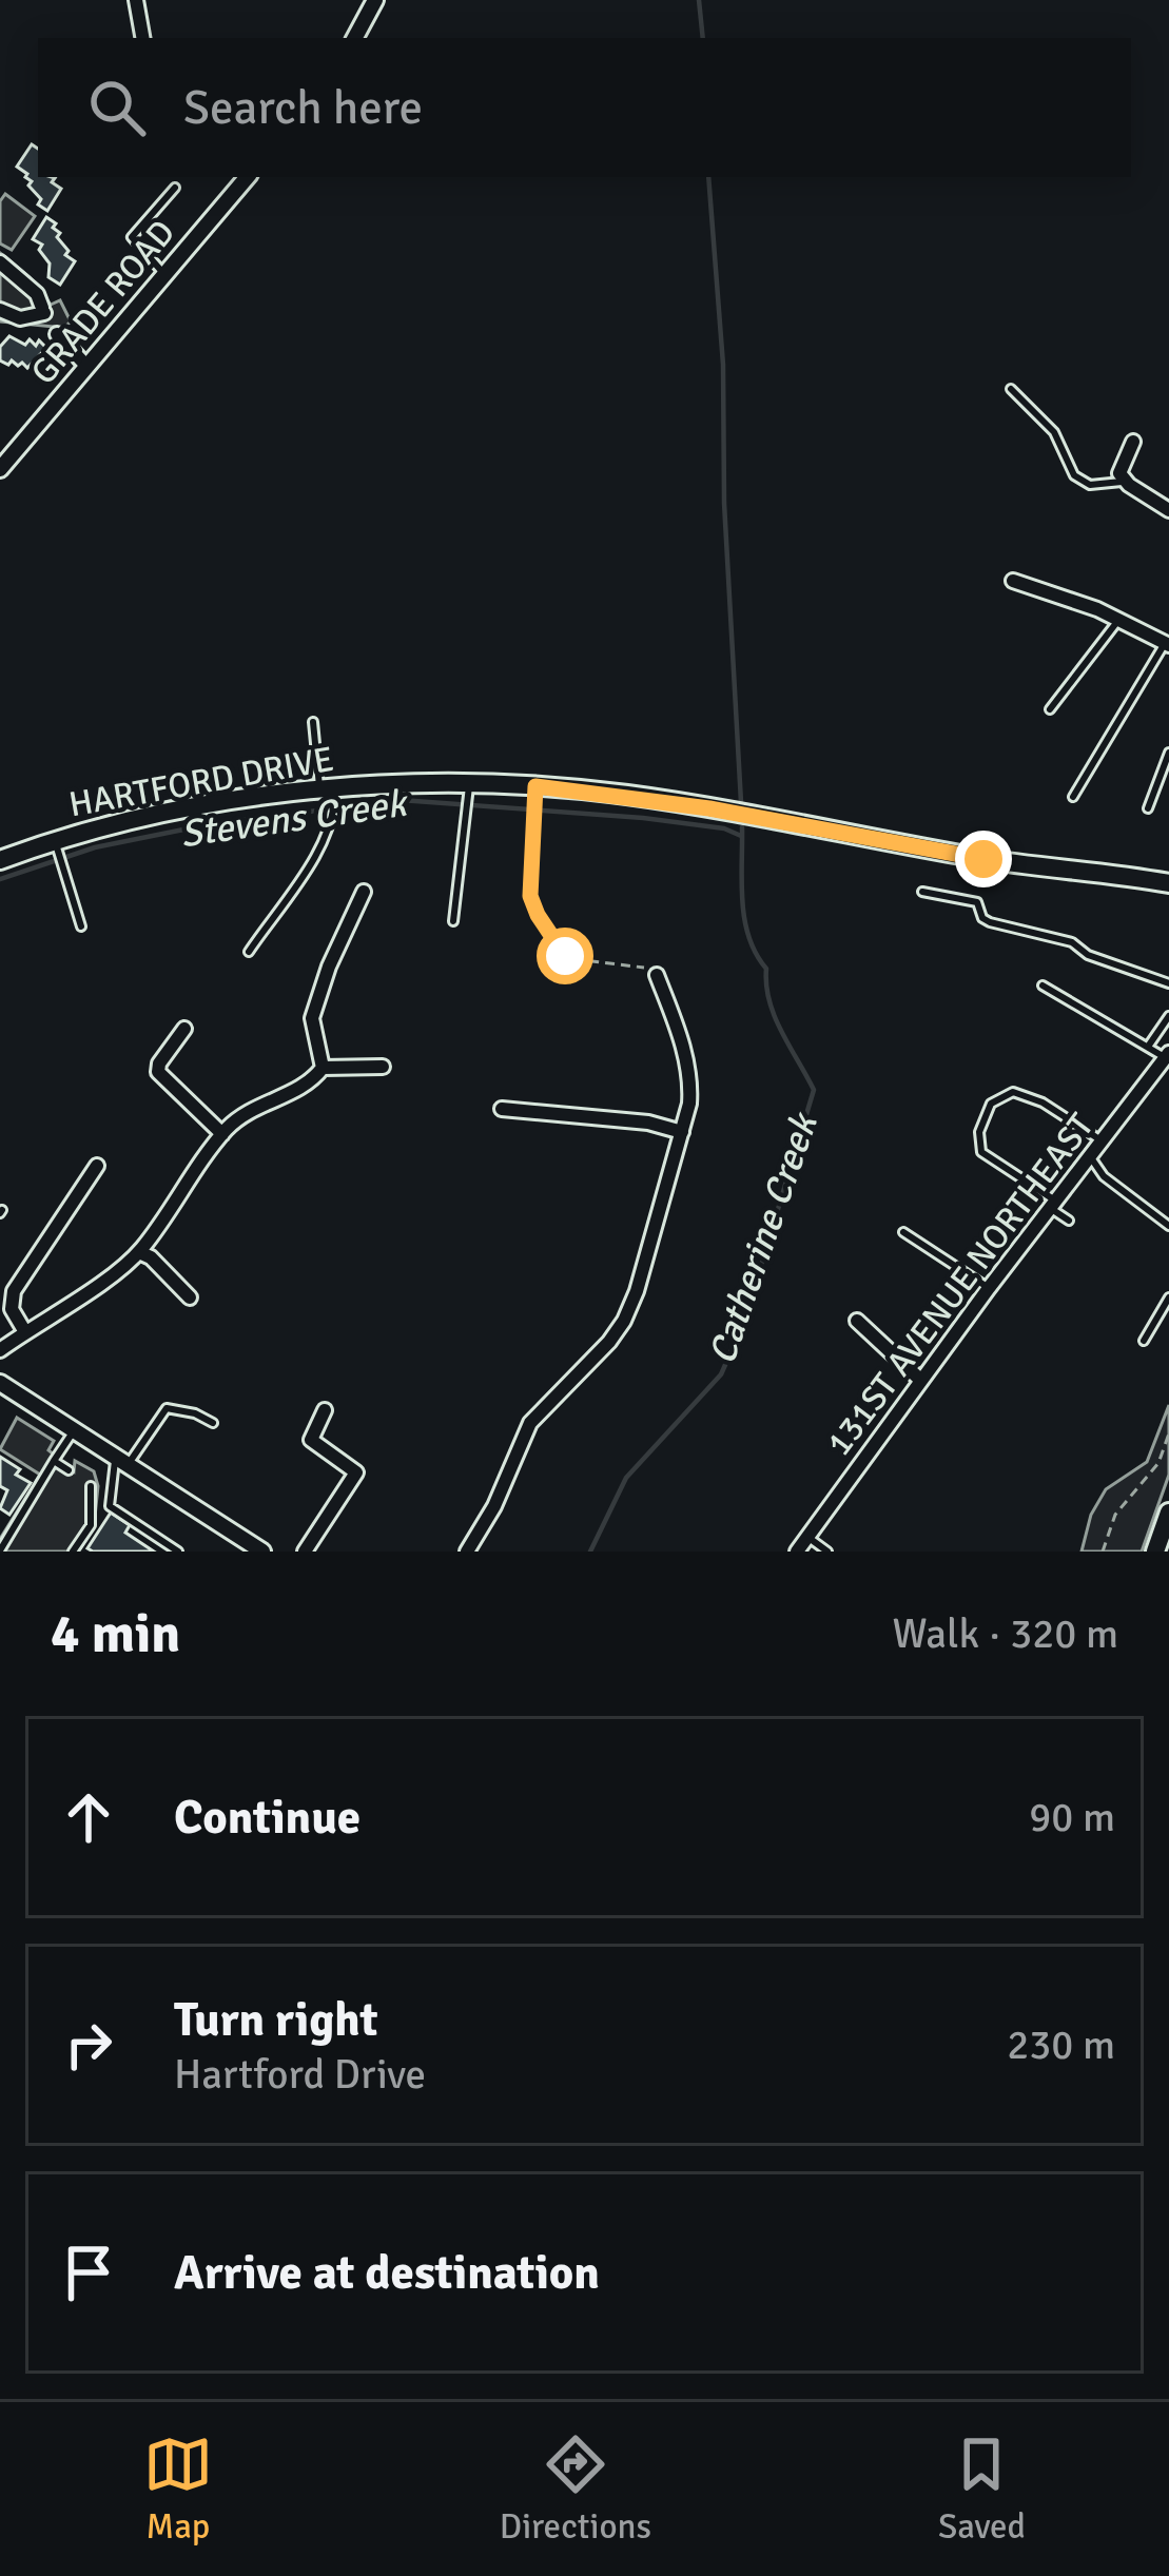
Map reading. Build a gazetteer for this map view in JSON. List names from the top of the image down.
{
  "streets": {
    "main road": ["HARTFORD DRIVE"],
    "street": ["GRADE ROAD", "131ST AVENUE NORTHEAST"]
  },
  "water": ["Stevens Creek", "Catherine Creek"],
  "page": {
    "search": "Search here",
    "heading": ["4 min", "Walk · 320 m"],
    "list": [
      ["Continue", "90 m"],
      ["Turn right", "Hartford Drive", "230 m"],
      "Arrive at destination"
    ],
    "nav": ["Map", "Directions", "Saved"]
  }
}
